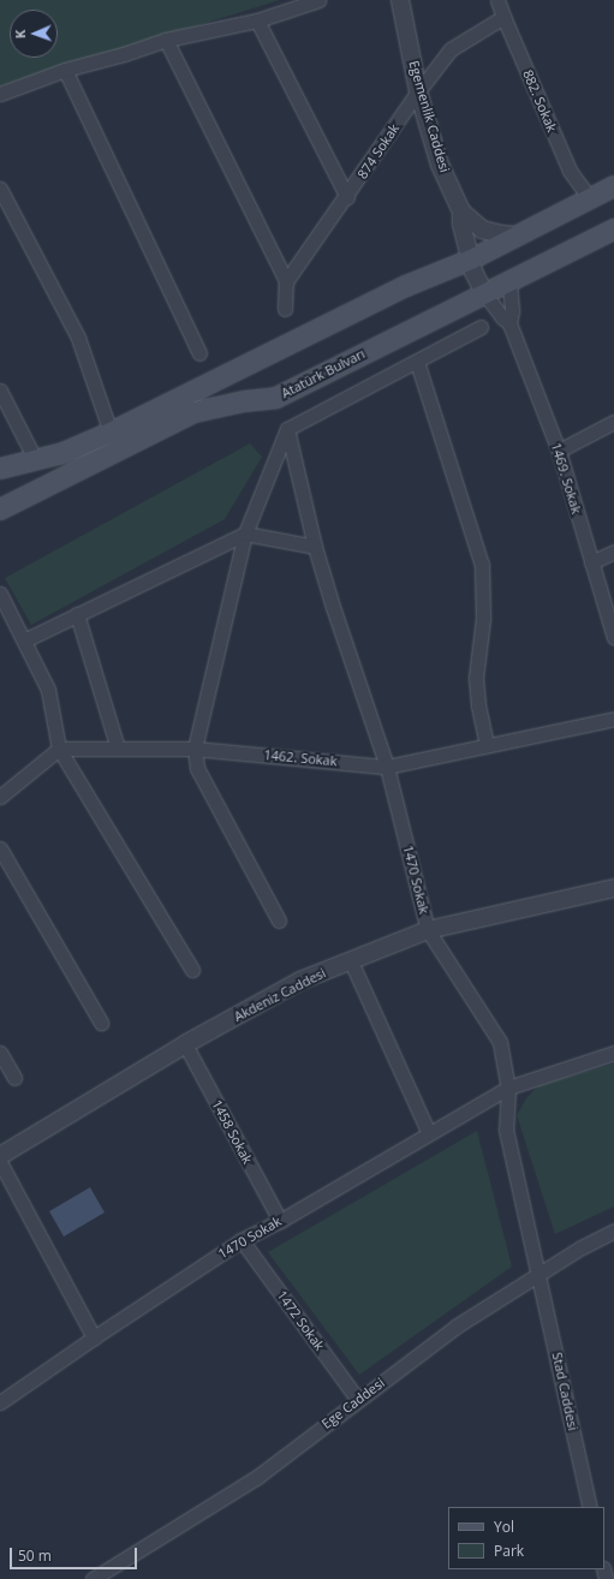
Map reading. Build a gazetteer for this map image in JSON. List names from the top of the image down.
{
  "streets": {
    "main road": ["Atatürk Bulvarı"],
    "street": [
      "882. Sokak",
      "Egemenlik Caddesi",
      "874 Sokak",
      "1469. Sokak",
      "1462. Sokak",
      "1470 Sokak",
      "Akdeniz Caddesi",
      "1458 Sokak",
      "1472 Sokak",
      "Stad Caddesi",
      "Ege Caddesi"
    ]
  },
  "crossings": [
    ["882. Sokak", "874 Sokak"],
    ["Egemenlik Caddesi", "874 Sokak"],
    ["Egemenlik Caddesi", "Atatürk Bulvarı"],
    ["Egemenlik Caddesi", "1469. Sokak"],
    ["Atatürk Bulvarı", "1469. Sokak"],
    ["1462. Sokak", "1470 Sokak"],
    ["1470 Sokak", "Akdeniz Caddesi"],
    ["1470 Sokak", "1458 Sokak"],
    ["1470 Sokak", "1472 Sokak"],
    ["1470 Sokak", "Stad Caddesi"],
    ["Akdeniz Caddesi", "1458 Sokak"],
    ["1472 Sokak", "Ege Caddesi"],
    ["Stad Caddesi", "Ege Caddesi"]
  ],
  "legend": ["Yol", "Park"],
  "scale_bar": "50 m",
  "north": "left"
}
